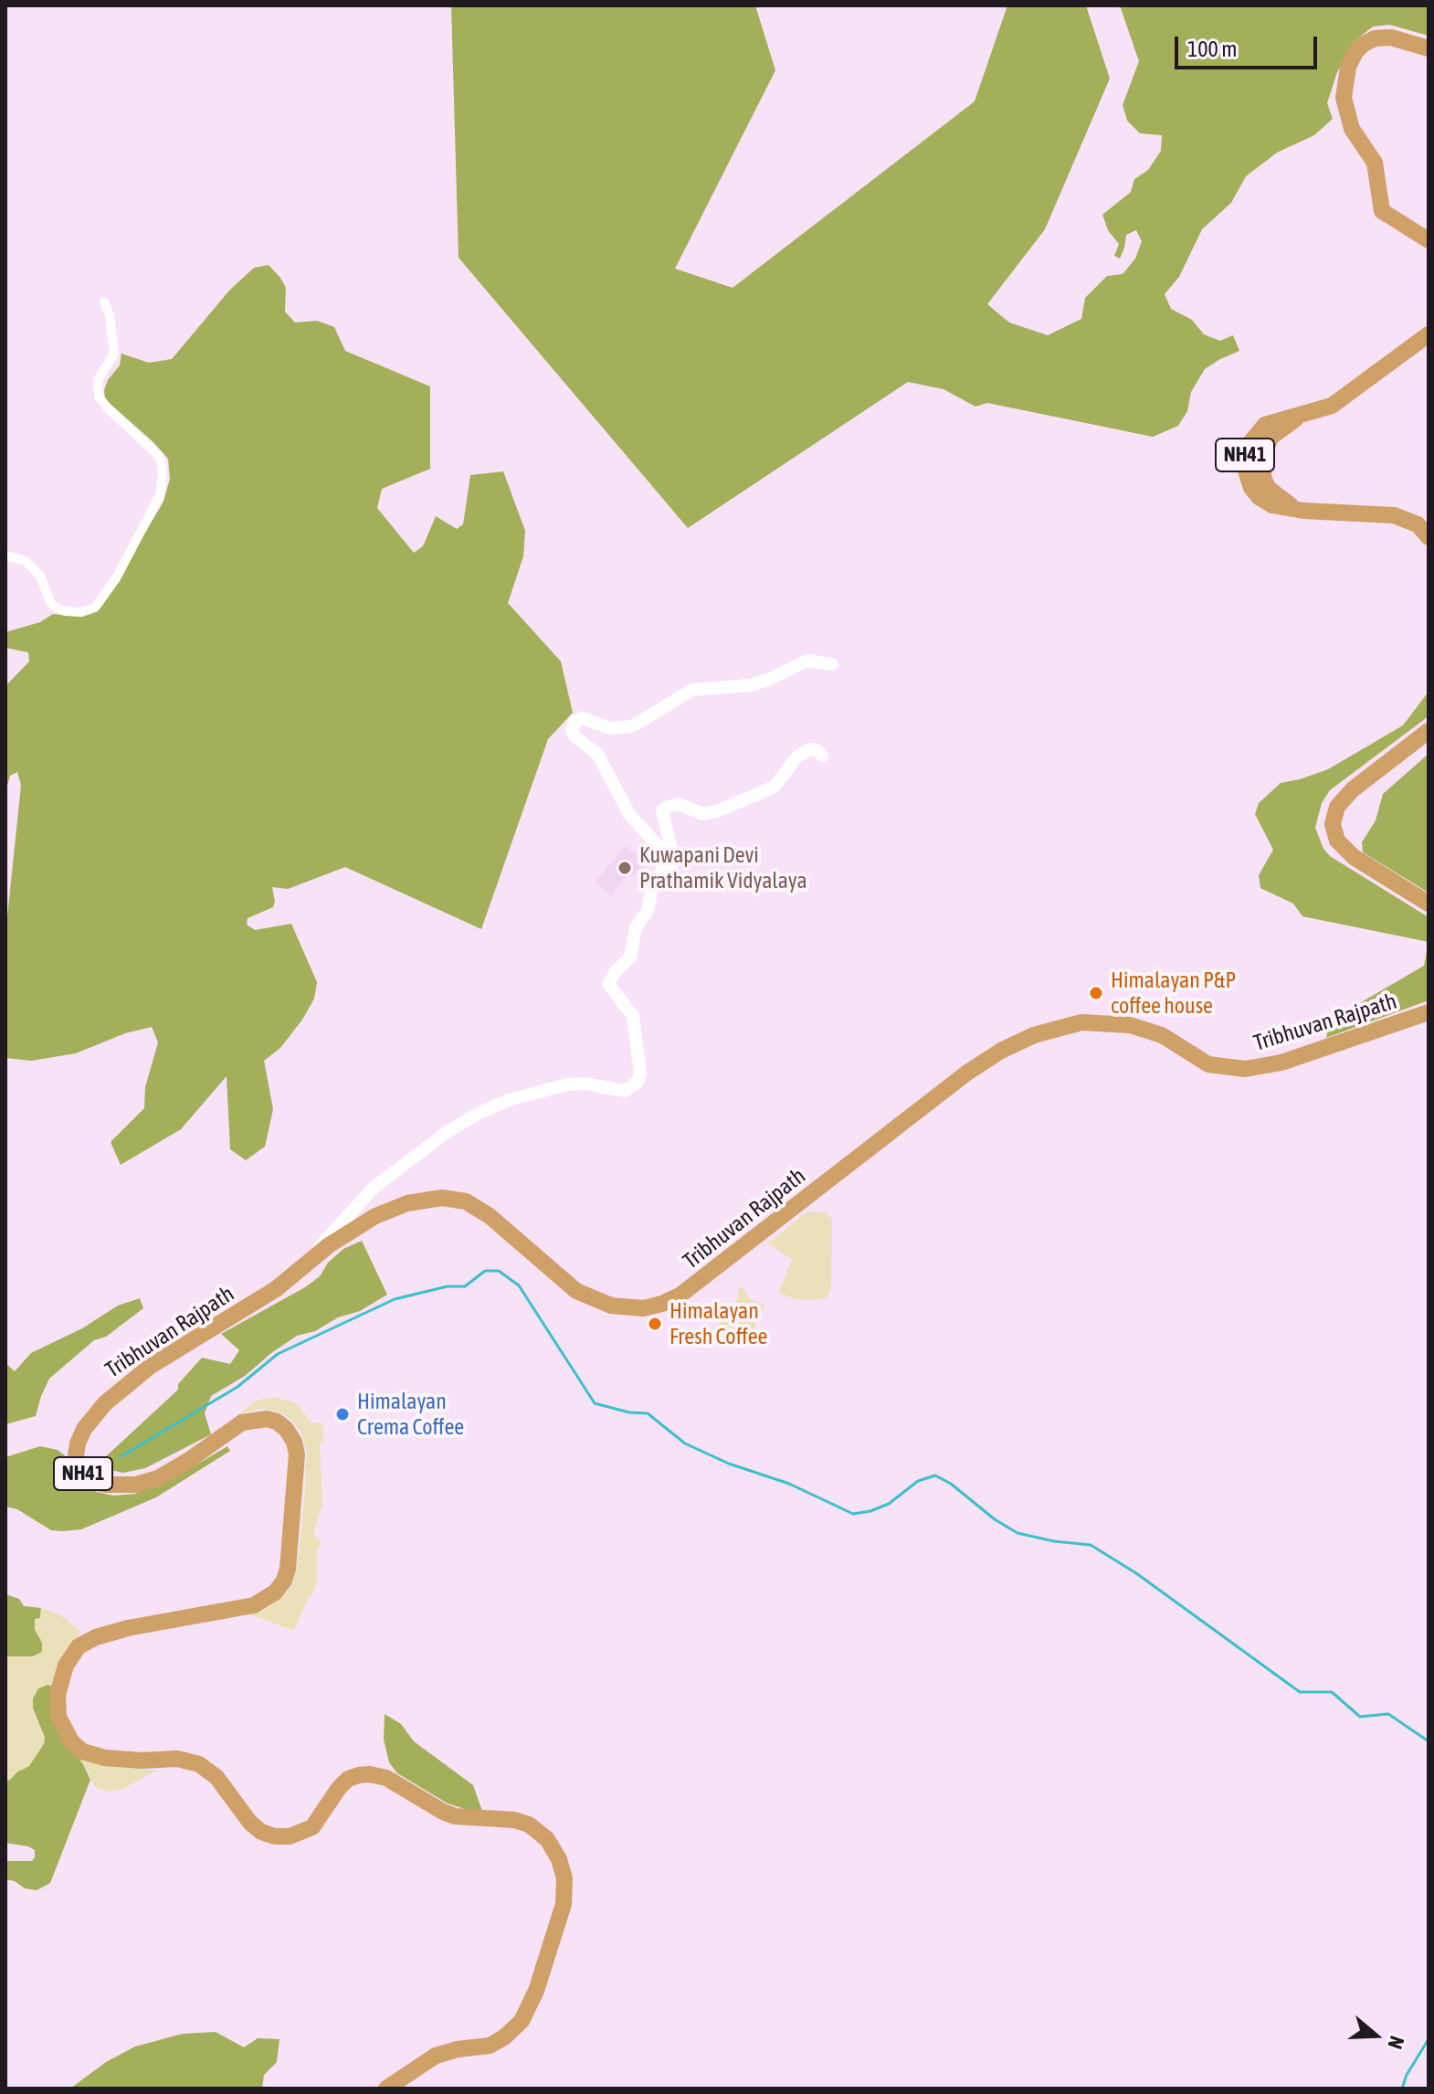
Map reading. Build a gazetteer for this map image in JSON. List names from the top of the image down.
{
  "streets": {
    "highway": ["NH41", "Tribhuvan Rajpath"]
  },
  "places": [
    "Kuwapani Devi Prathamik Vidyalaya",
    "Himalayan P&P coffee house",
    "Himalayan Fresh Coffee",
    "Himalayan Crema Coffee"
  ],
  "scale_bar": "100 m",
  "north": "right"
}
